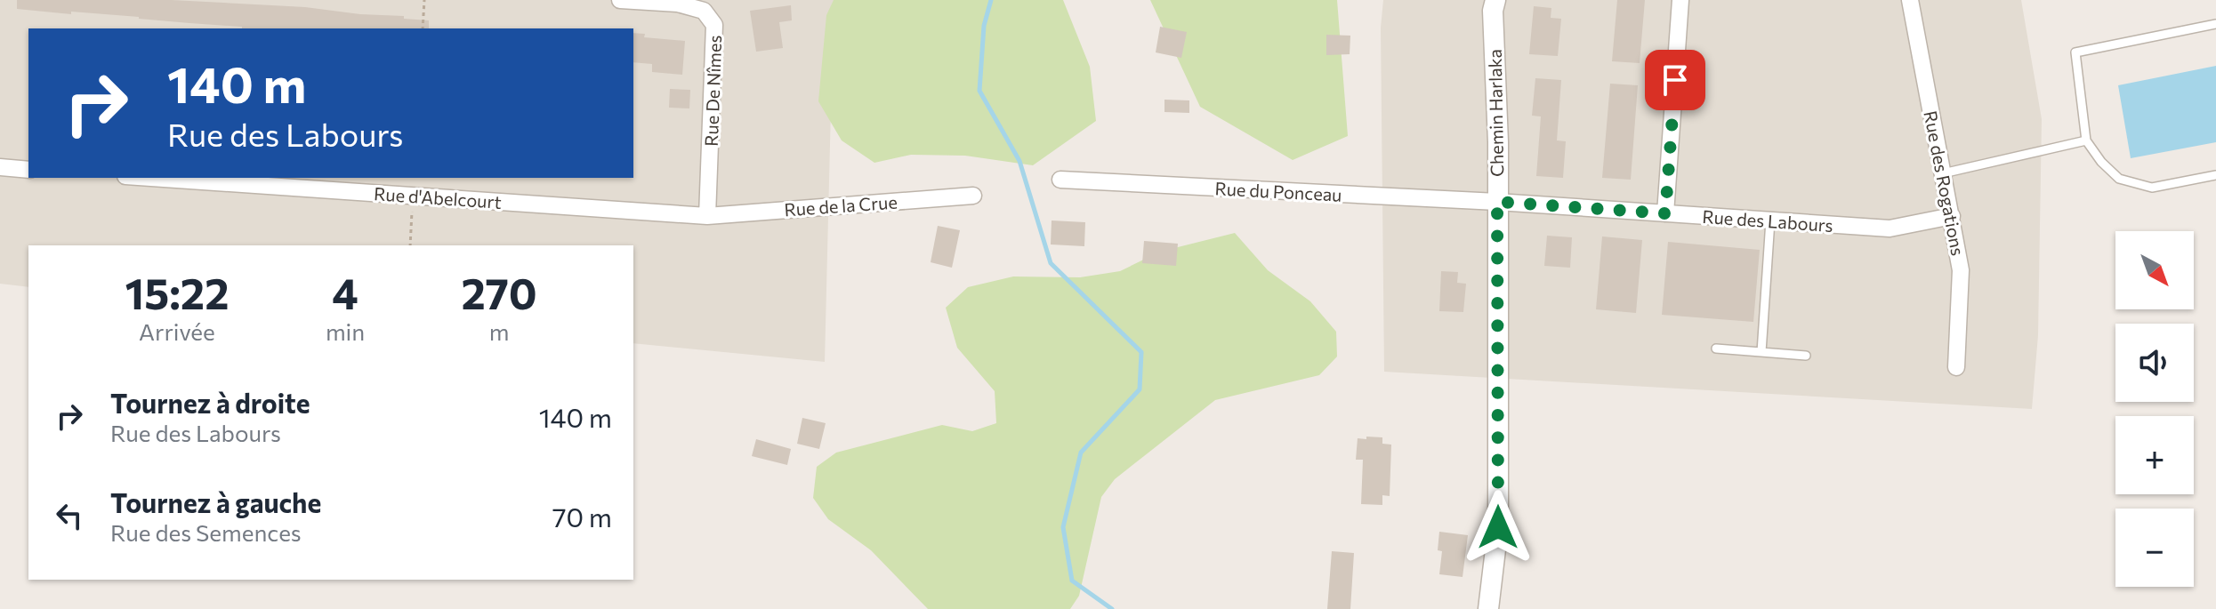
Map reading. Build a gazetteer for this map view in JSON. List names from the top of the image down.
{
  "streets": {
    "street": [
      "Rue De Nîmes",
      "Chemin Harlaka",
      "Rue des Rogations",
      "Rue du Ponceau",
      "Rue d'Abelcourt",
      "Rue de la Crue",
      "Rue des Labours"
    ]
  },
  "crossings": [
    ["Rue De Nîmes", "Rue d'Abelcourt"],
    ["Rue De Nîmes", "Rue de la Crue"],
    ["Chemin Harlaka", "Rue du Ponceau"],
    ["Chemin Harlaka", "Rue des Labours"],
    ["Rue des Rogations", "Rue des Labours"],
    ["Rue du Ponceau", "Rue des Labours"],
    ["Rue d'Abelcourt", "Rue de la Crue"]
  ],
  "north": "bottom right",
  "page": {
    "turn": ["140 m", "Rue des Labours"],
    "map_buttons": ["+", "−"],
    "eta": [
      "15:22",
      "Arrivée",
      "4",
      "min",
      "270",
      "m"
    ],
    "list": [
      {
        "name": "Tournez à droite",
        "note": "Rue des Labours",
        "value": "140 m"
      },
      {
        "name": "Tournez à gauche",
        "note": "Rue des Semences",
        "value": "70 m"
      }
    ]
  }
}
